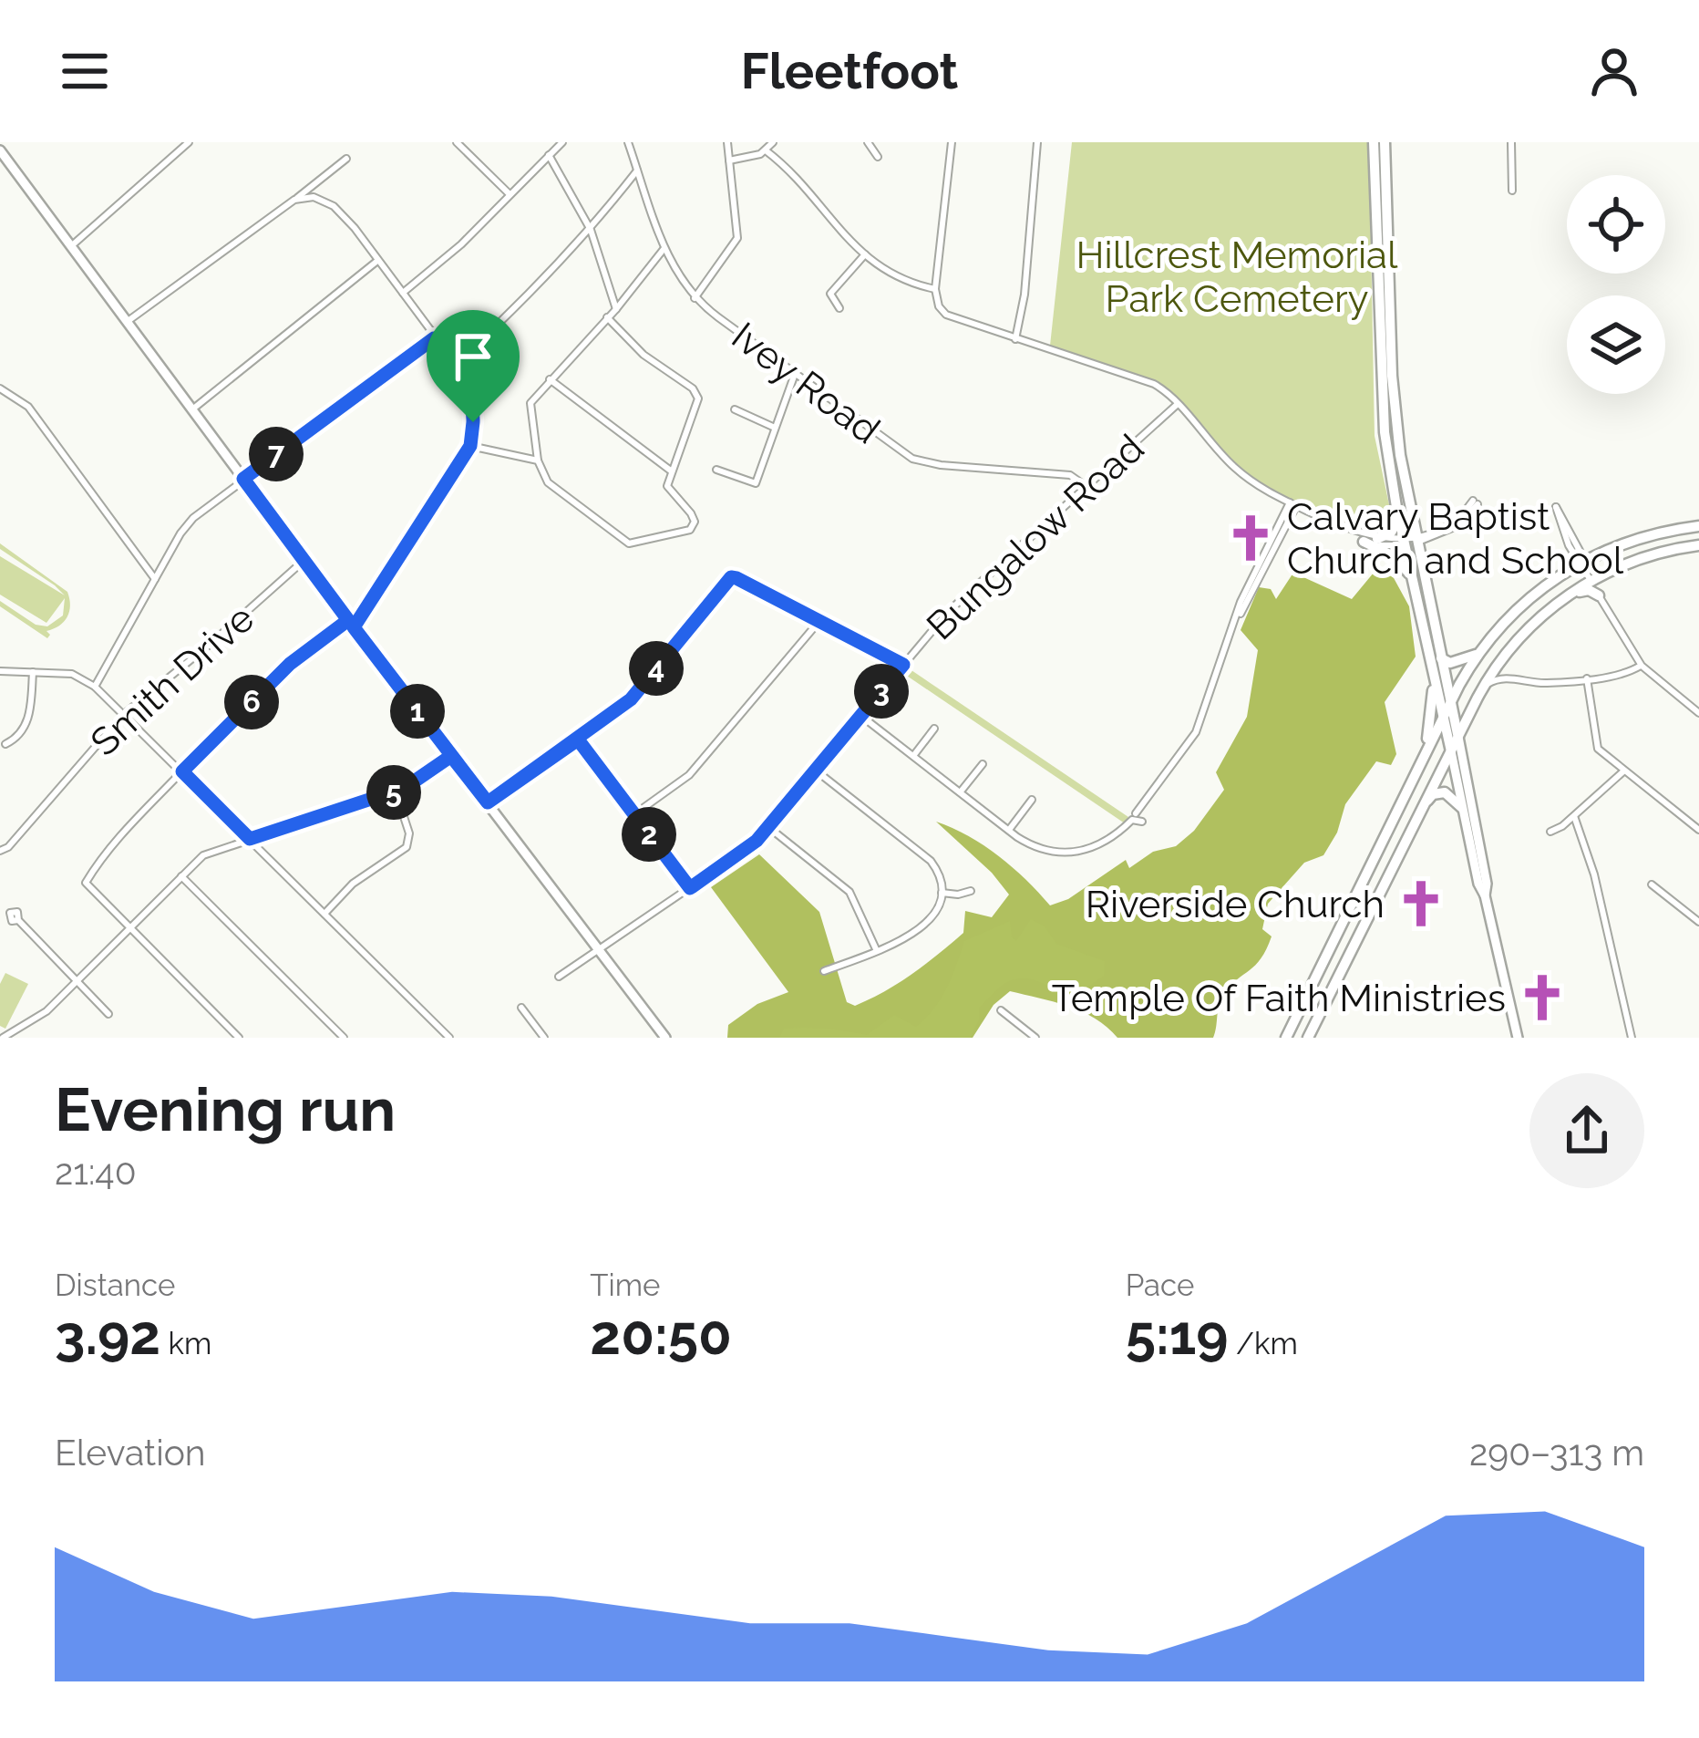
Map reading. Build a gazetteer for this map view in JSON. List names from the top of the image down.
{
  "streets": {
    "street": ["Ivey Road", "Bungalow Road", "Smith Drive"]
  },
  "crossings": [
    ["Ivey Road", "Bungalow Road"]
  ],
  "parks": ["Hillcrest Memorial Park Cemetery"],
  "places": {
    "church": ["Calvary Baptist Church and School", "Riverside Church", "Temple Of Faith Ministries"]
  },
  "page": {
    "header": "Fleetfoot",
    "pins": [
      "7",
      "4",
      "3",
      "6",
      "1",
      "5",
      "2"
    ],
    "heading": ["Evening run", "21:40"],
    "stats": [
      ["Distance", "3.92 km"],
      ["Time", "20:50"],
      ["Pace", "5:19 /km"]
    ],
    "chart": ["Elevation", "290–313 m"]
  }
}
